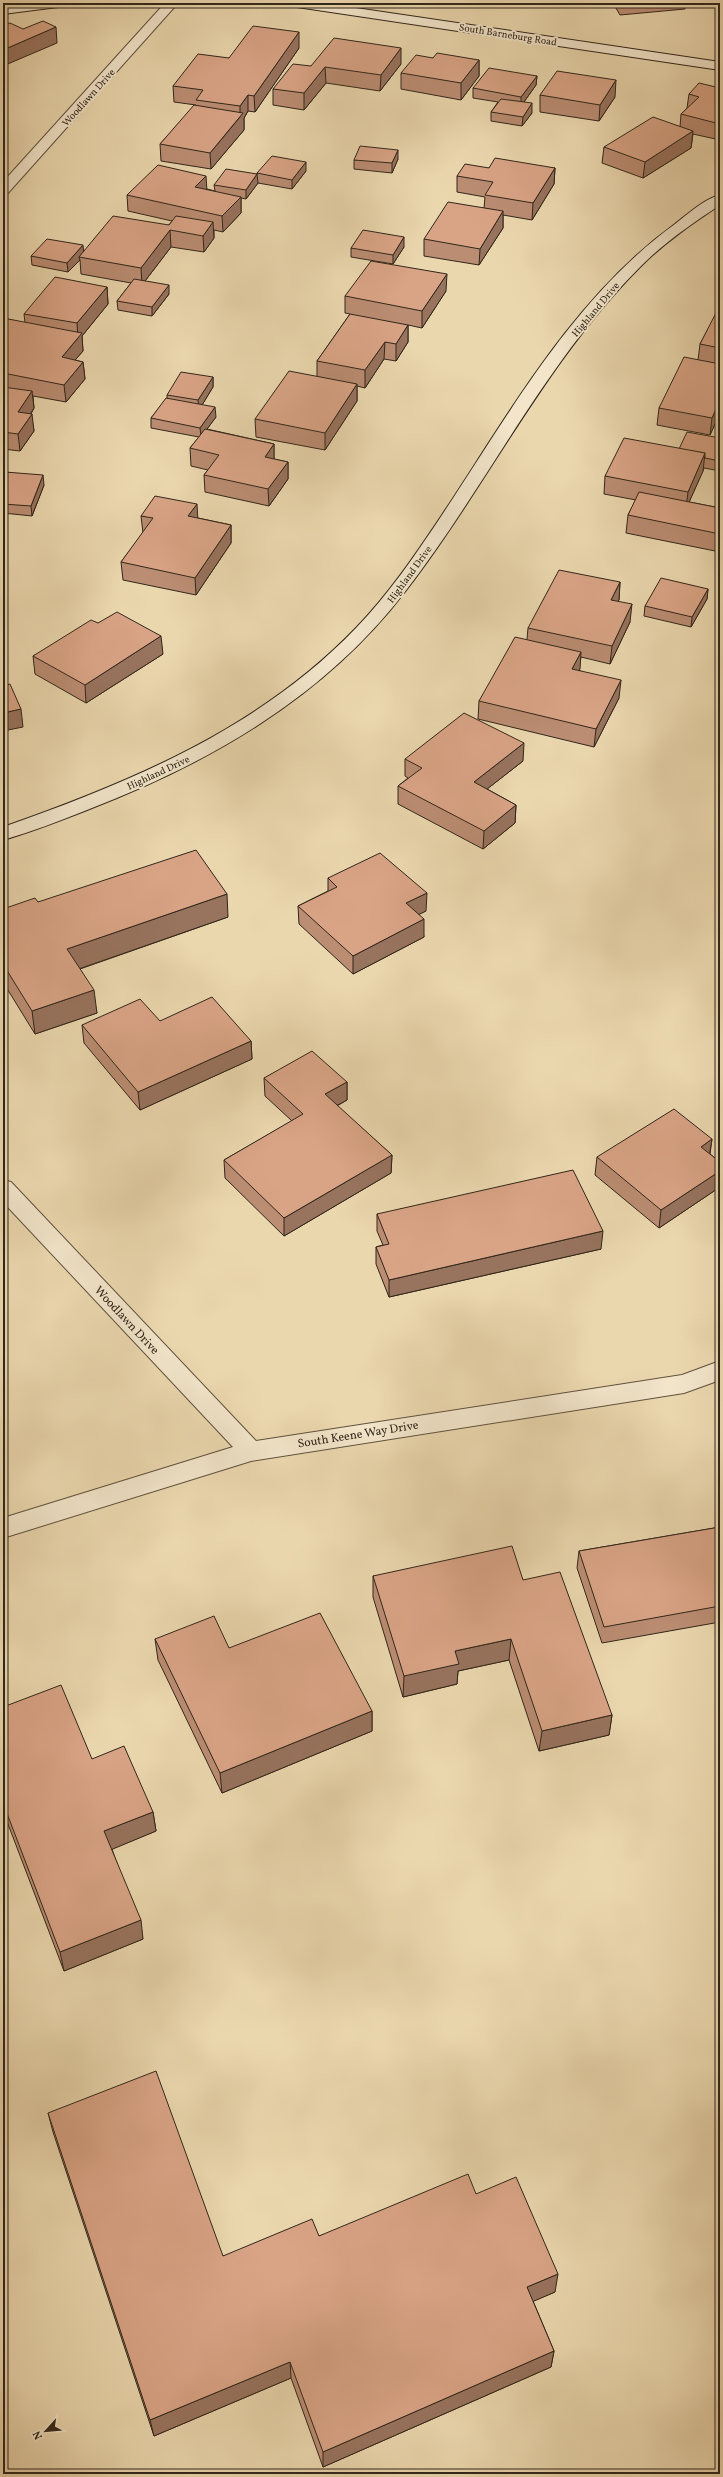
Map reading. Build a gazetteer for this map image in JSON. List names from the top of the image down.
{
  "streets": {
    "street": [
      "South Barneburg Road",
      "Woodlawn Drive",
      "Highland Drive",
      "South Keene Way Drive"
    ]
  },
  "crossings": [
    ["Woodlawn Drive", "South Keene Way Drive"]
  ],
  "north": "bottom left"
}
